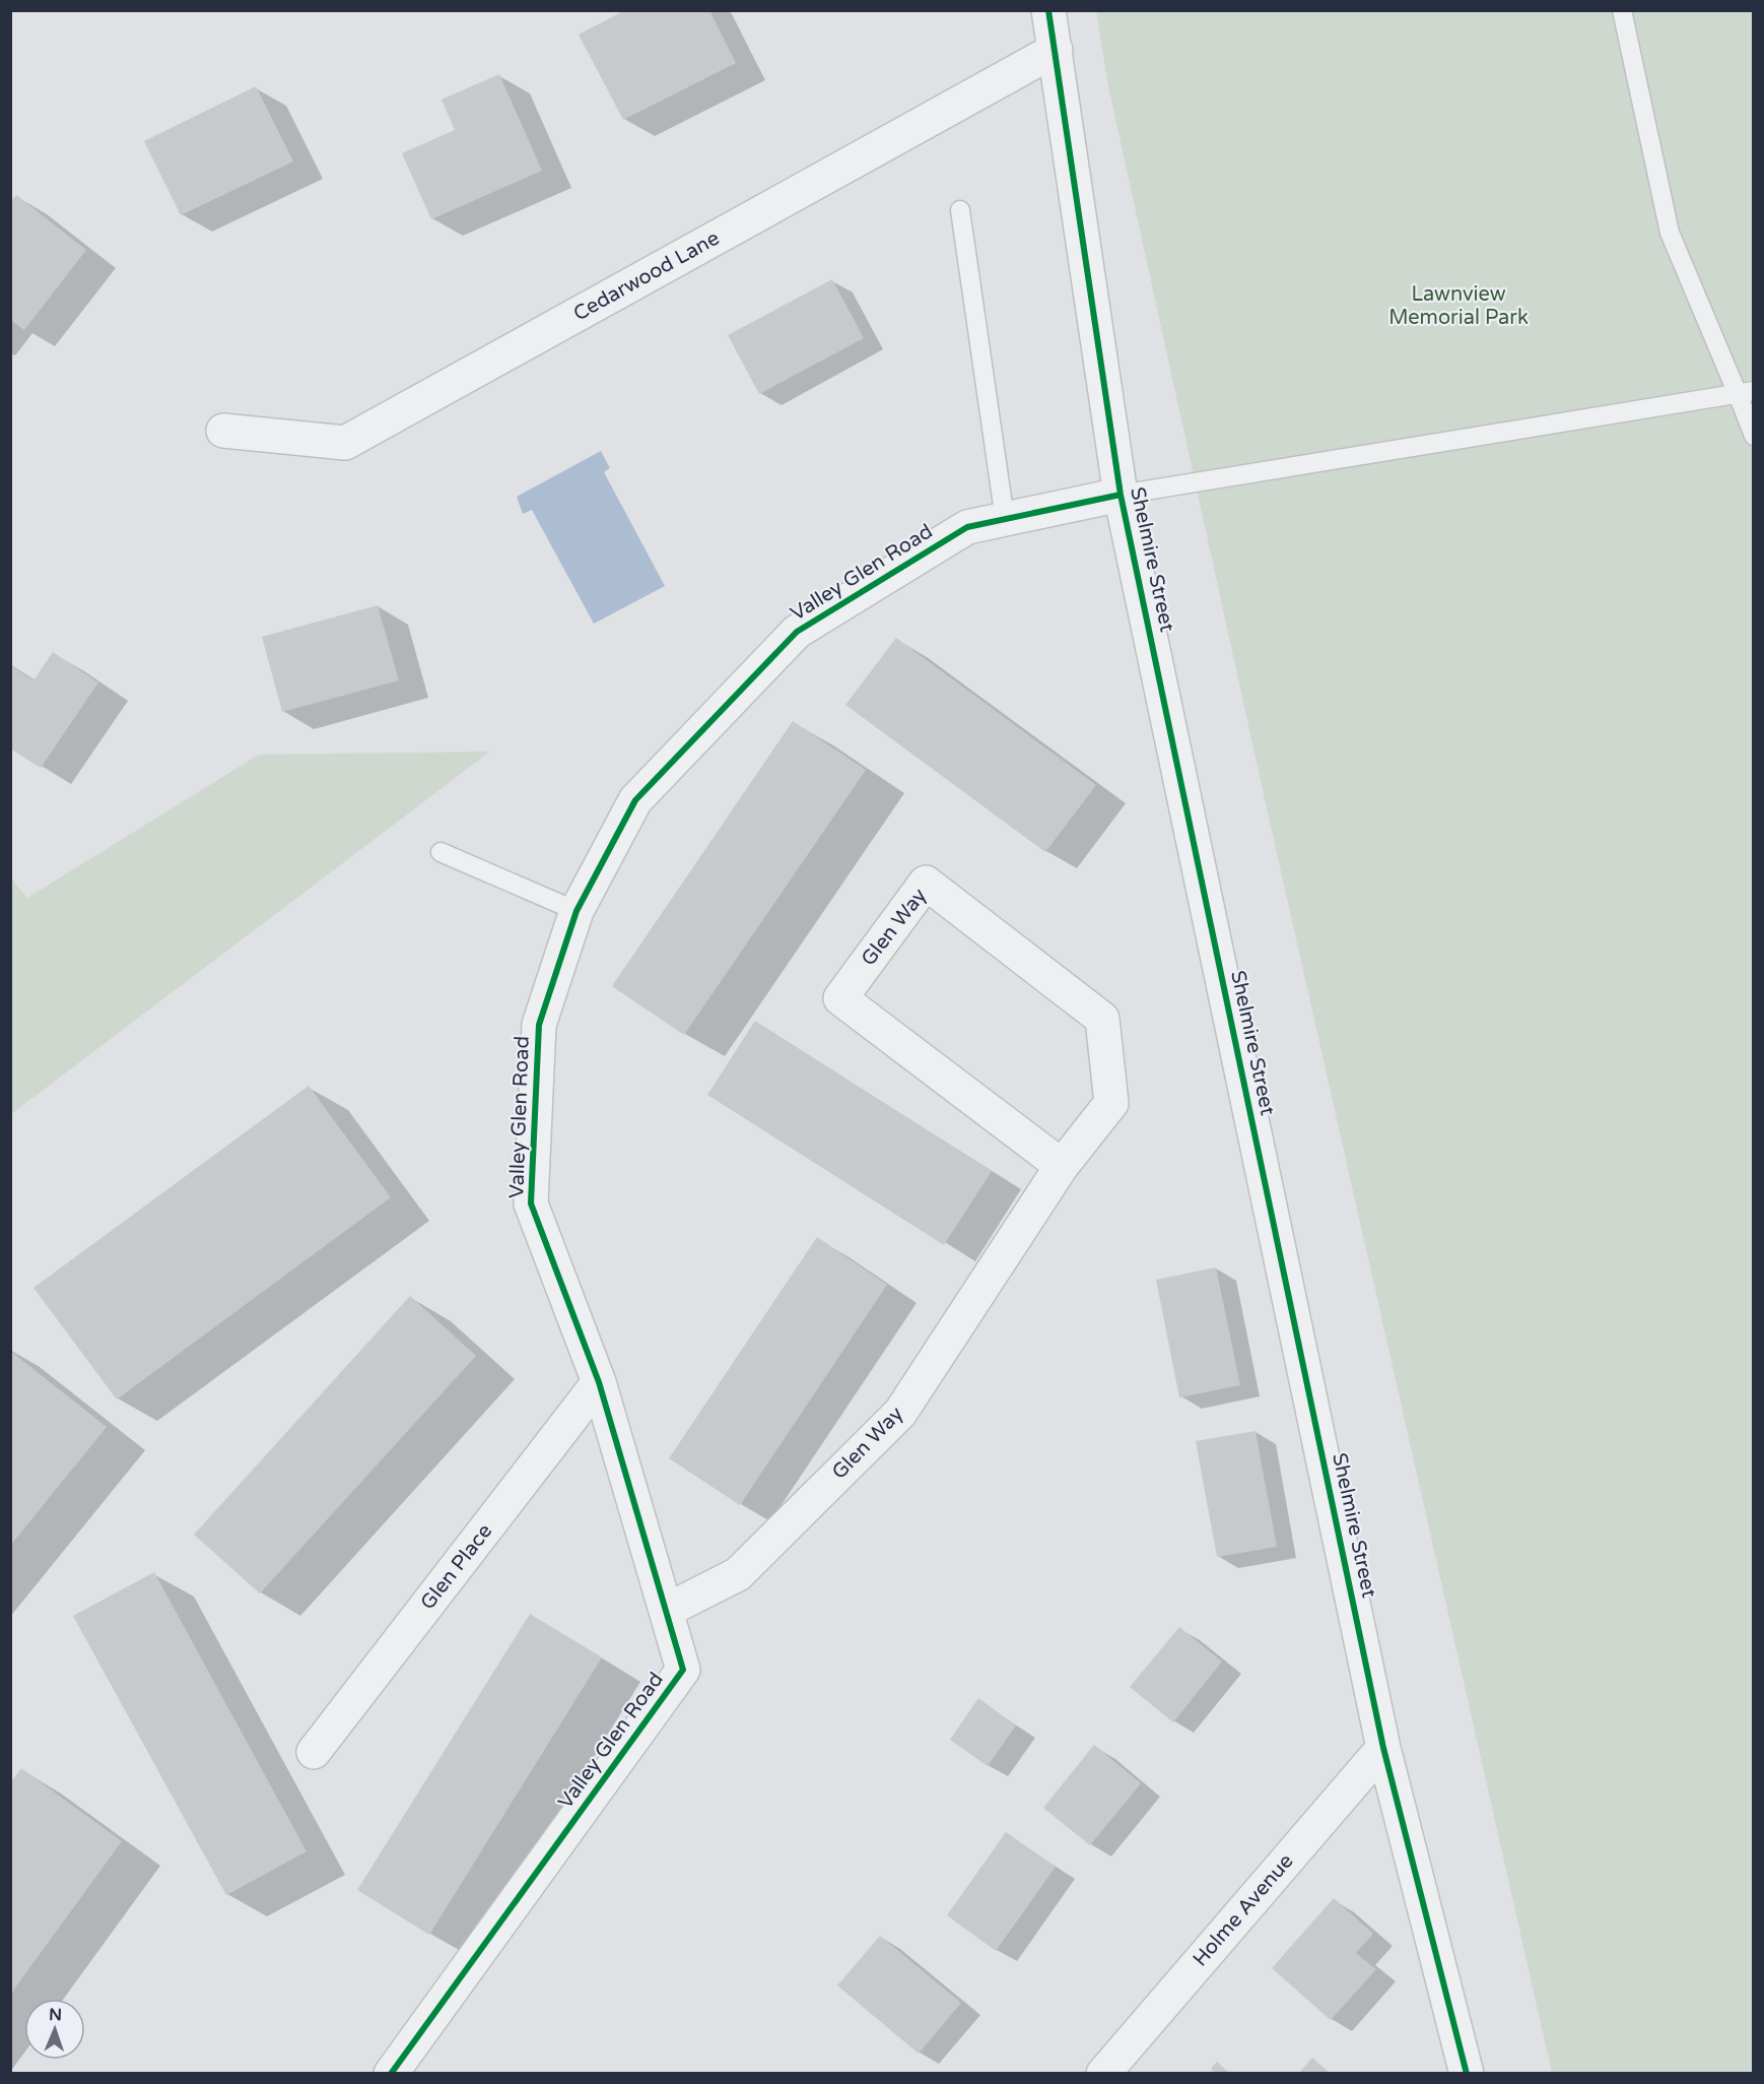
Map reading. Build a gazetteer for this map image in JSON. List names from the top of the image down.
{
  "streets": {
    "street": [
      "Cedarwood Lane",
      "Shelmire Street",
      "Valley Glen Road",
      "Glen Way",
      "Glen Place",
      "Holme Avenue"
    ]
  },
  "crossings": [
    ["Cedarwood Lane", "Shelmire Street"],
    ["Shelmire Street", "Valley Glen Road"],
    ["Shelmire Street", "Holme Avenue"],
    ["Valley Glen Road", "Glen Way"],
    ["Valley Glen Road", "Glen Place"]
  ],
  "parks": ["Lawnview Memorial Park"],
  "north": "top"
}
